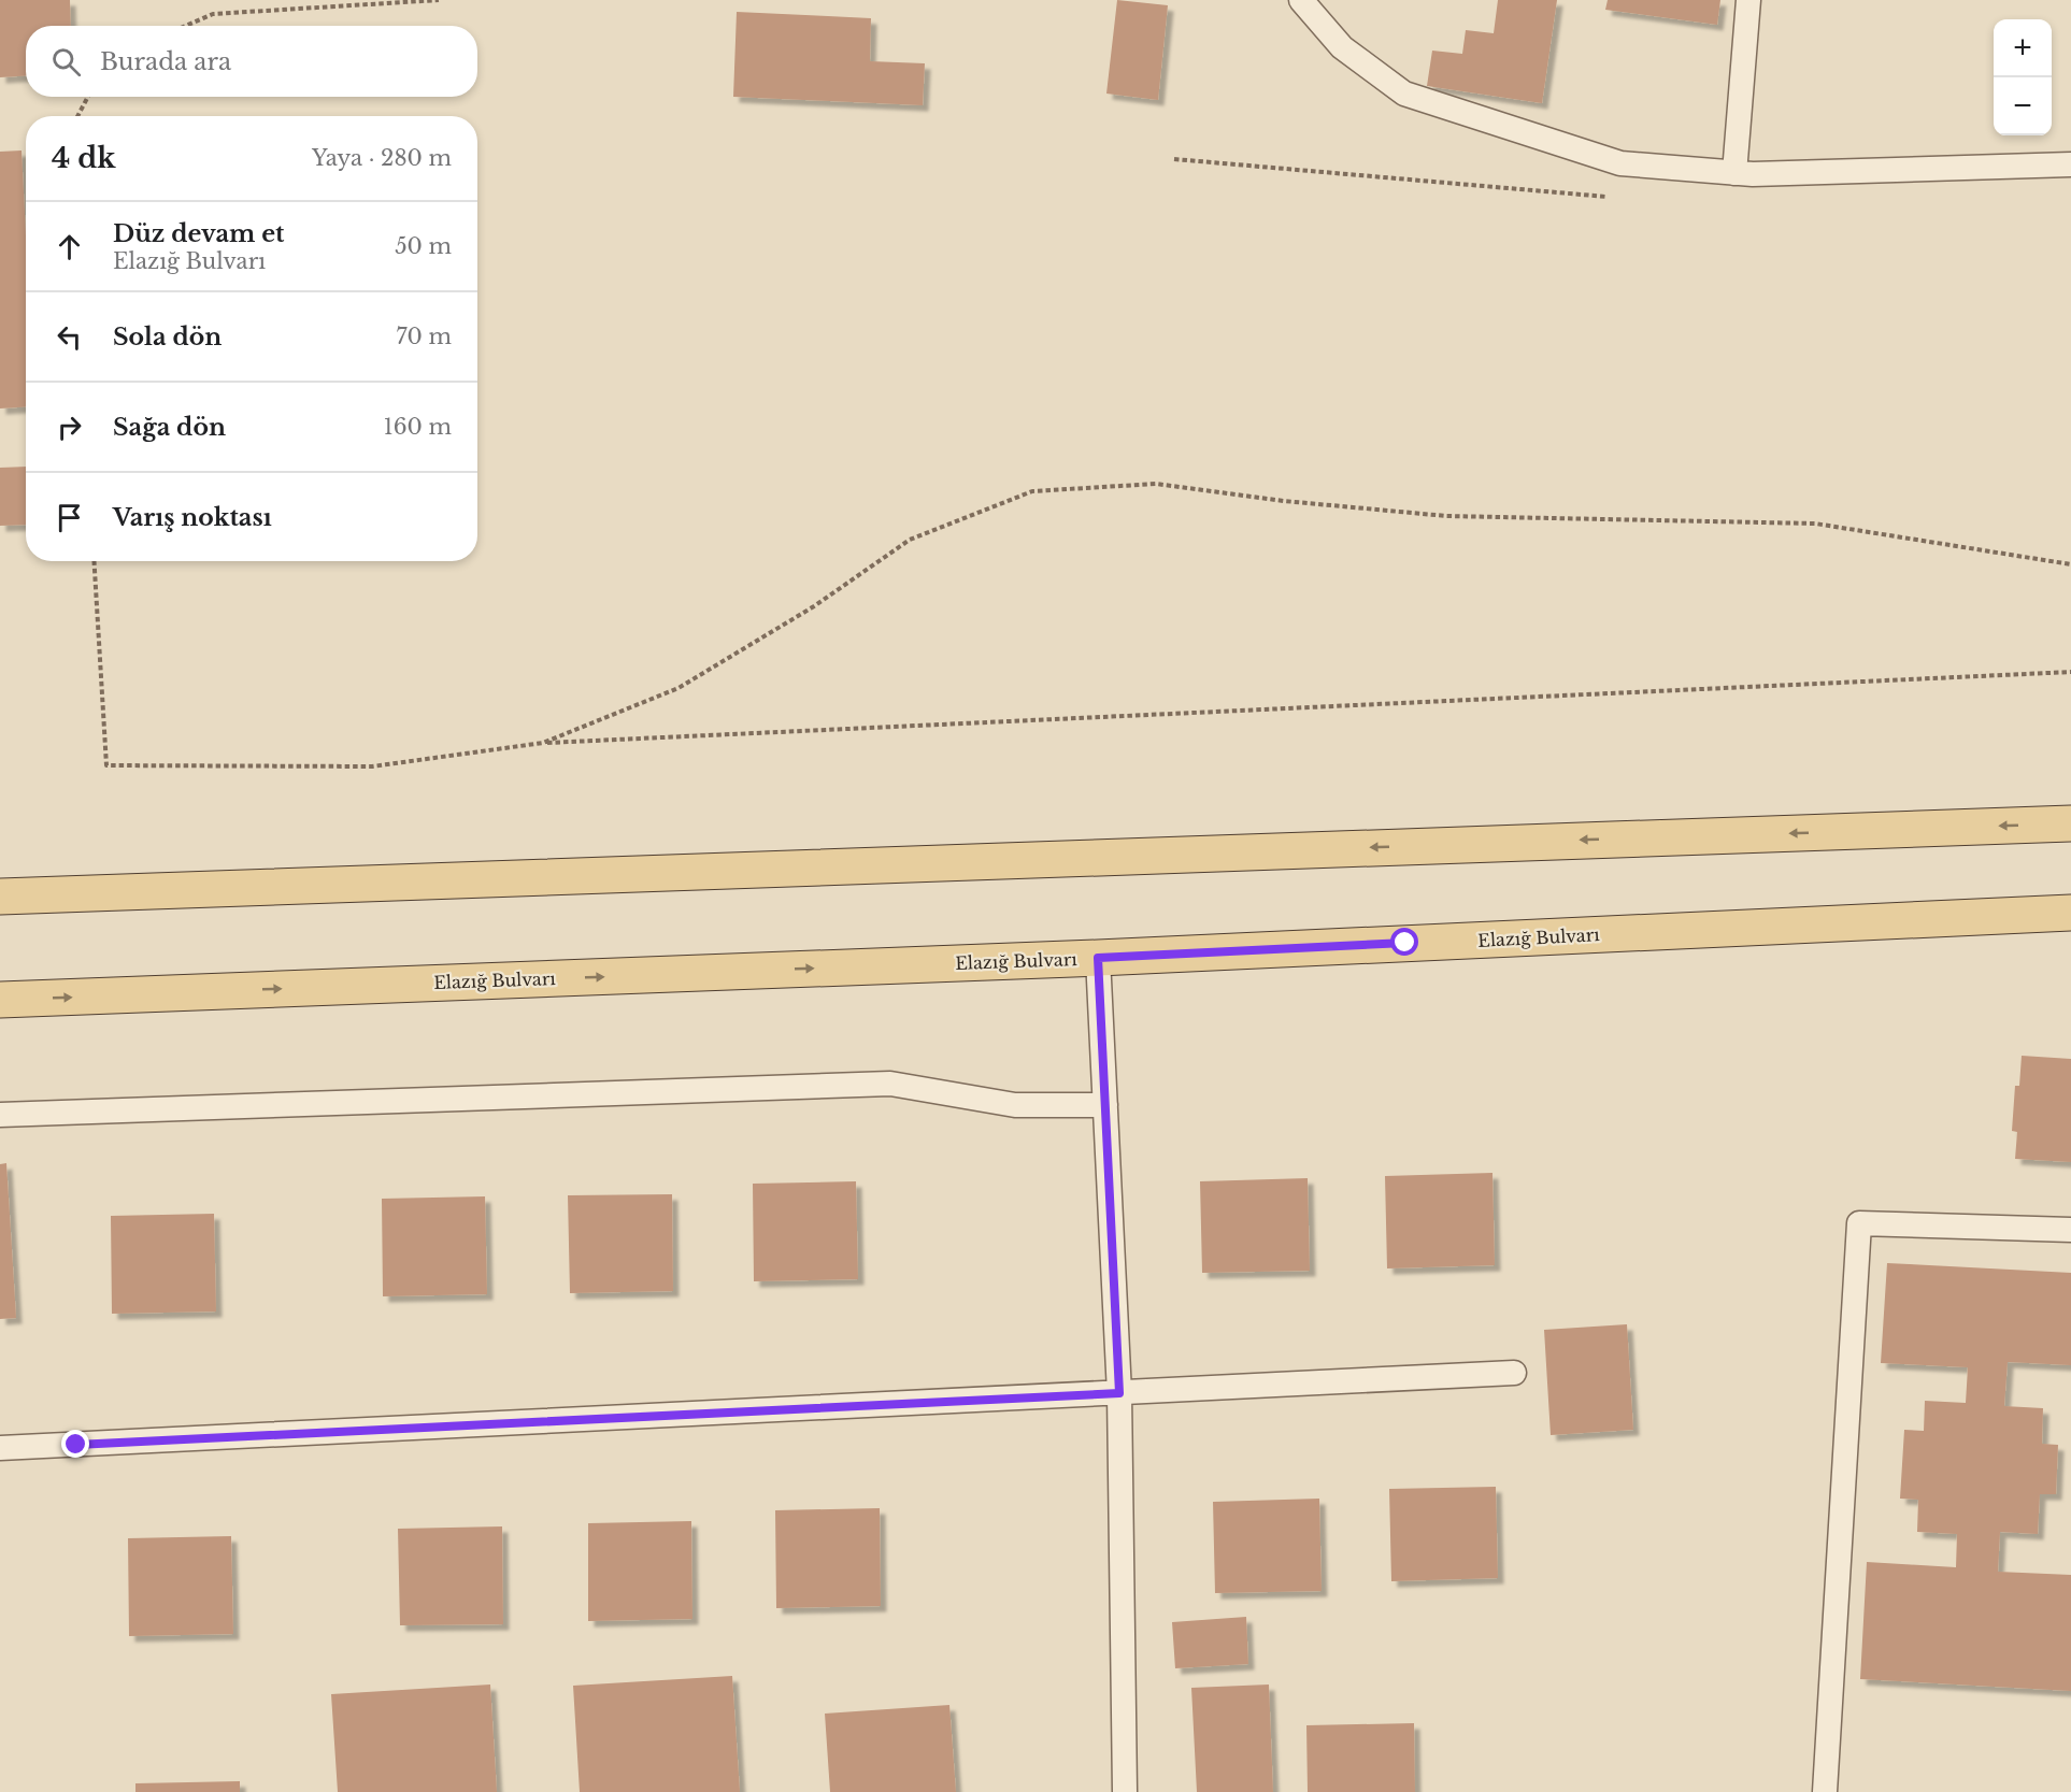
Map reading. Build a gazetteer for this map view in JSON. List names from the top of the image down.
{
  "streets": {
    "main road": ["Elazığ Bulvarı"]
  },
  "page": {
    "map_buttons": ["+", "−"],
    "search": "Burada ara",
    "heading": ["4 dk", "Yaya · 280 m"],
    "list": [
      ["Düz devam et", "Elazığ Bulvarı", "50 m"],
      ["Sola dön", "70 m"],
      ["Sağa dön", "160 m"],
      "Varış noktası"
    ]
  }
}
